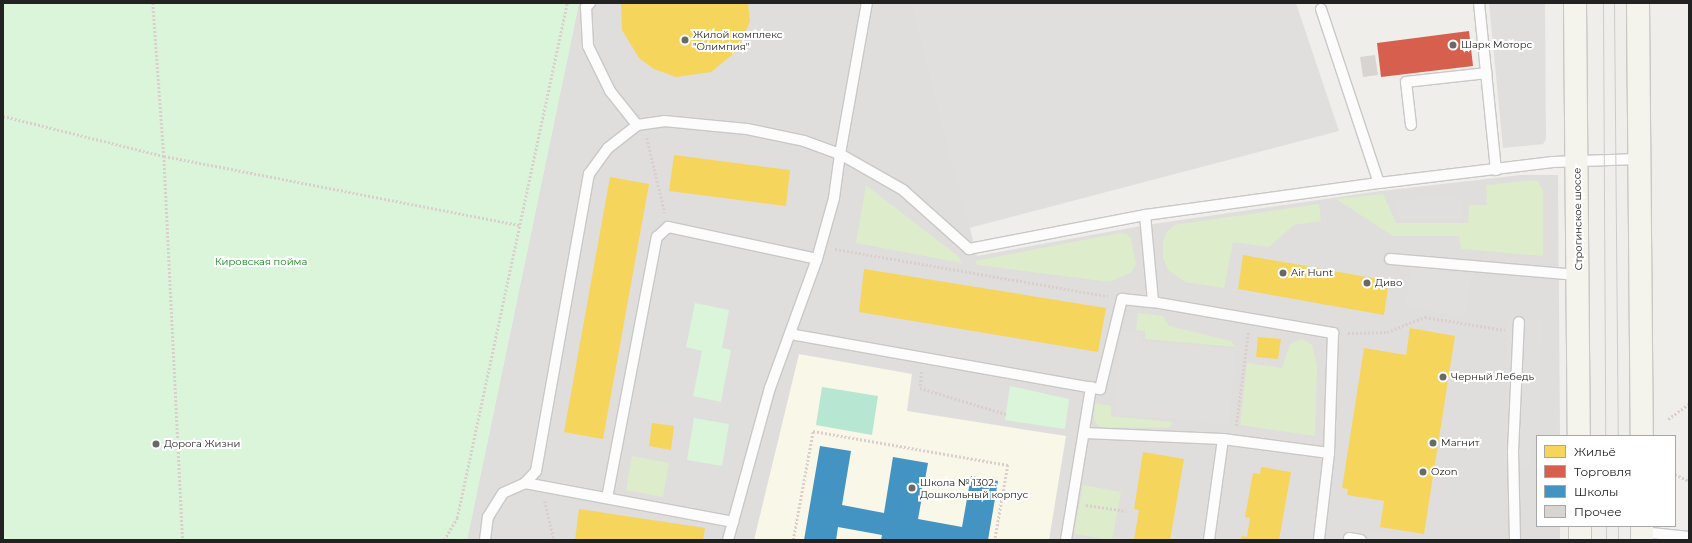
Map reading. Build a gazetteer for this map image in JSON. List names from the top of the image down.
{
  "streets": {
    "main road": ["Строгинское шоссе"]
  },
  "parks": ["Кировская пойма"],
  "places": [
    "Жилой комплекс \"Олимпия\"",
    "Шарк Моторс",
    "Air Hunt",
    "Диво",
    "Черный Лебедь",
    "Магнит",
    "Дорога Жизни",
    "Ozon",
    "Школа № 1302. Дошкольный корпус"
  ],
  "legend": [
    "Жильё",
    "Торговля",
    "Школы",
    "Прочее"
  ]
}
